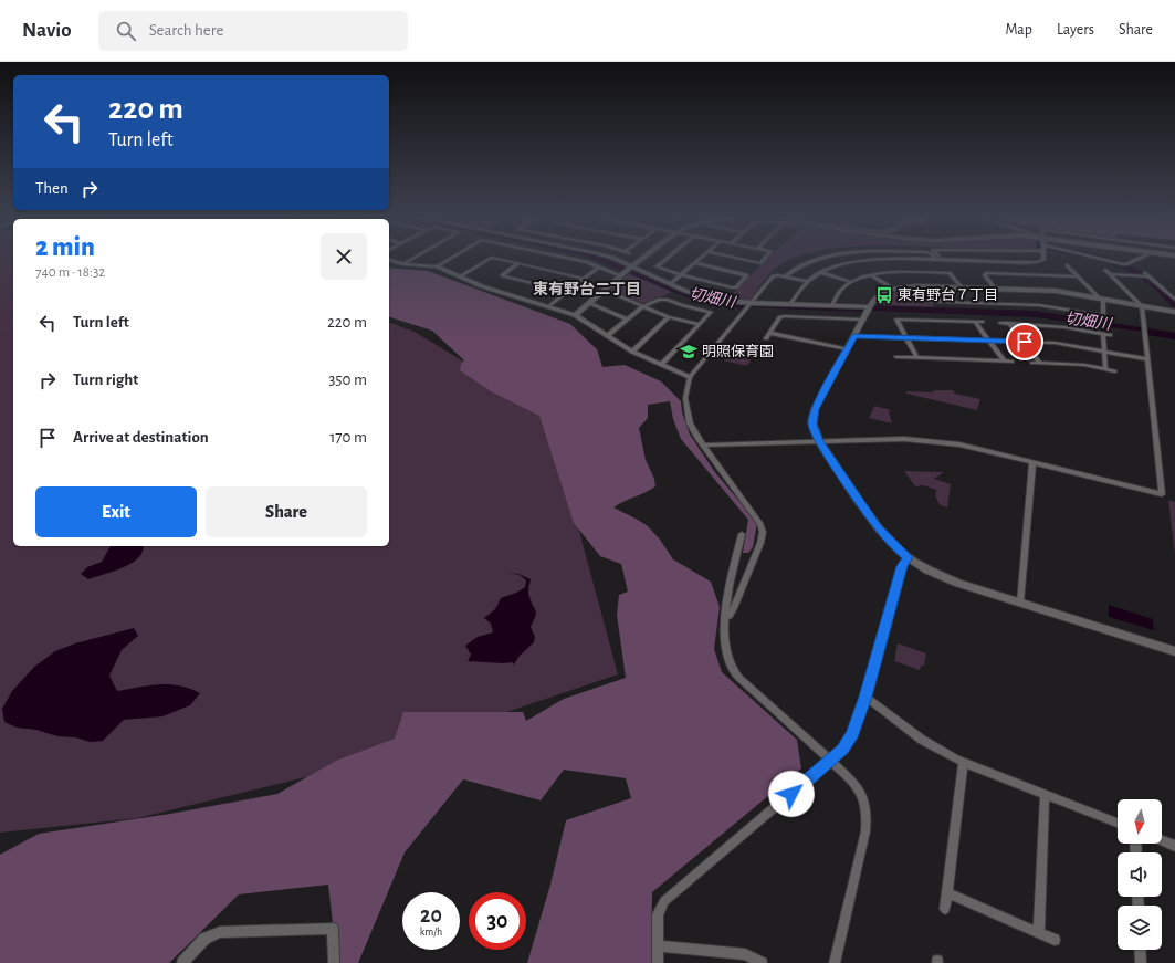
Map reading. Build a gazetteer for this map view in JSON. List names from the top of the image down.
{
  "districts": ["東有野台二丁目"],
  "water": ["切畑川"],
  "places": {
    "bus stop": ["東有野台７丁目"],
    "school or university": ["明照保育園"]
  },
  "north": "bottom",
  "page": {
    "header": "Navio",
    "search": "Search here",
    "nav": ["Map", "Layers", "Share"],
    "turn": ["220 m", "Turn left"],
    "then": "Then",
    "heading": ["2 min", "740 m · 18:32"],
    "list": [
      {
        "name": "Turn left",
        "value": "220 m"
      },
      {
        "name": "Turn right",
        "value": "350 m"
      },
      {
        "name": "Arrive at destination",
        "value": "170 m"
      }
    ],
    "buttons": ["Exit", "Share"],
    "speed": "20 km/h",
    "limit": "30"
  }
}
